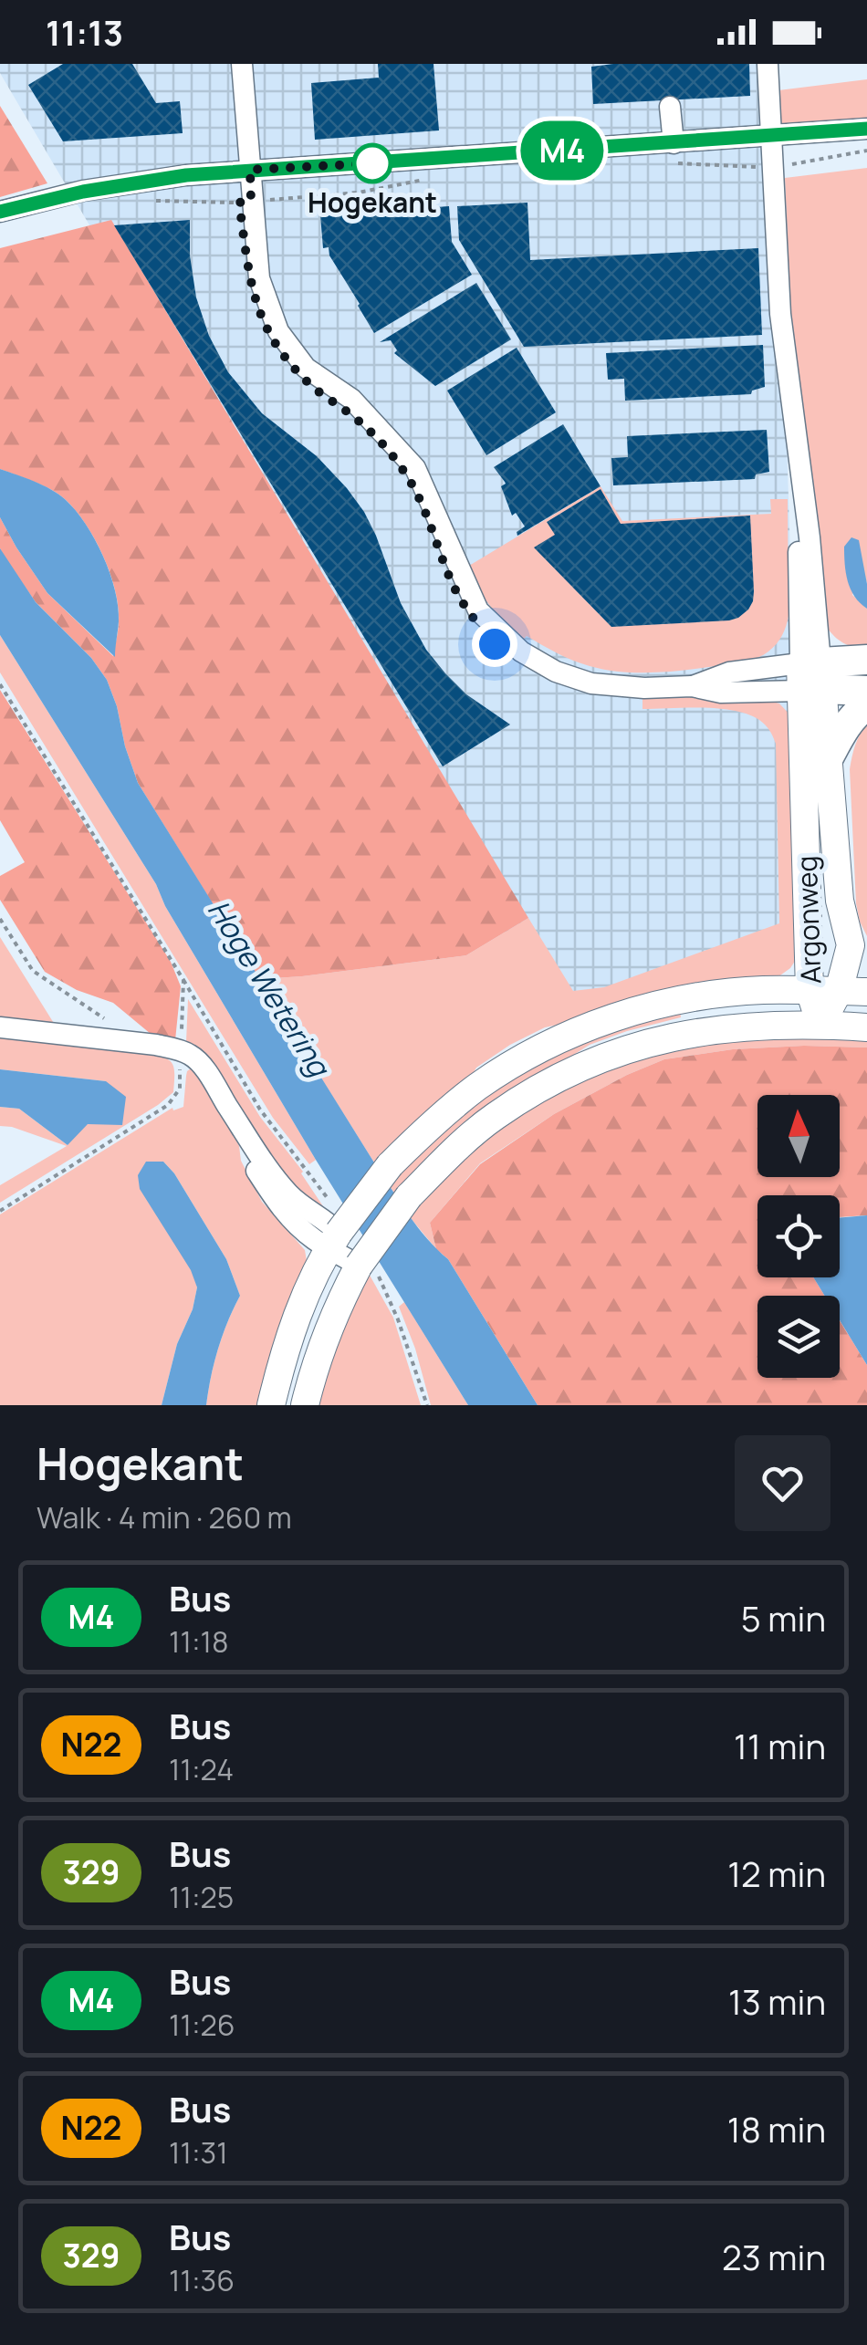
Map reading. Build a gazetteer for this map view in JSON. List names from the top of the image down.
{
  "streets": {
    "main road": ["Argonweg"]
  },
  "water": ["Hoge Wetering"],
  "places": ["Hogekant"],
  "lines": ["bus line M4"],
  "north": "top",
  "page": {
    "status": "11:13",
    "on_map": "M4",
    "heading": ["Hogekant", "Walk · 4 min · 260 m"],
    "list": [
      {
        "mark": "M4",
        "name": "Bus",
        "note": "11:18",
        "value": "5 min"
      },
      {
        "mark": "N22",
        "name": "Bus",
        "note": "11:24",
        "value": "11 min"
      },
      {
        "mark": "329",
        "name": "Bus",
        "note": "11:25",
        "value": "12 min"
      },
      {
        "mark": "M4",
        "name": "Bus",
        "note": "11:26",
        "value": "13 min"
      },
      {
        "mark": "N22",
        "name": "Bus",
        "note": "11:31",
        "value": "18 min"
      },
      {
        "mark": "329",
        "name": "Bus",
        "note": "11:36",
        "value": "23 min"
      }
    ]
  }
}
